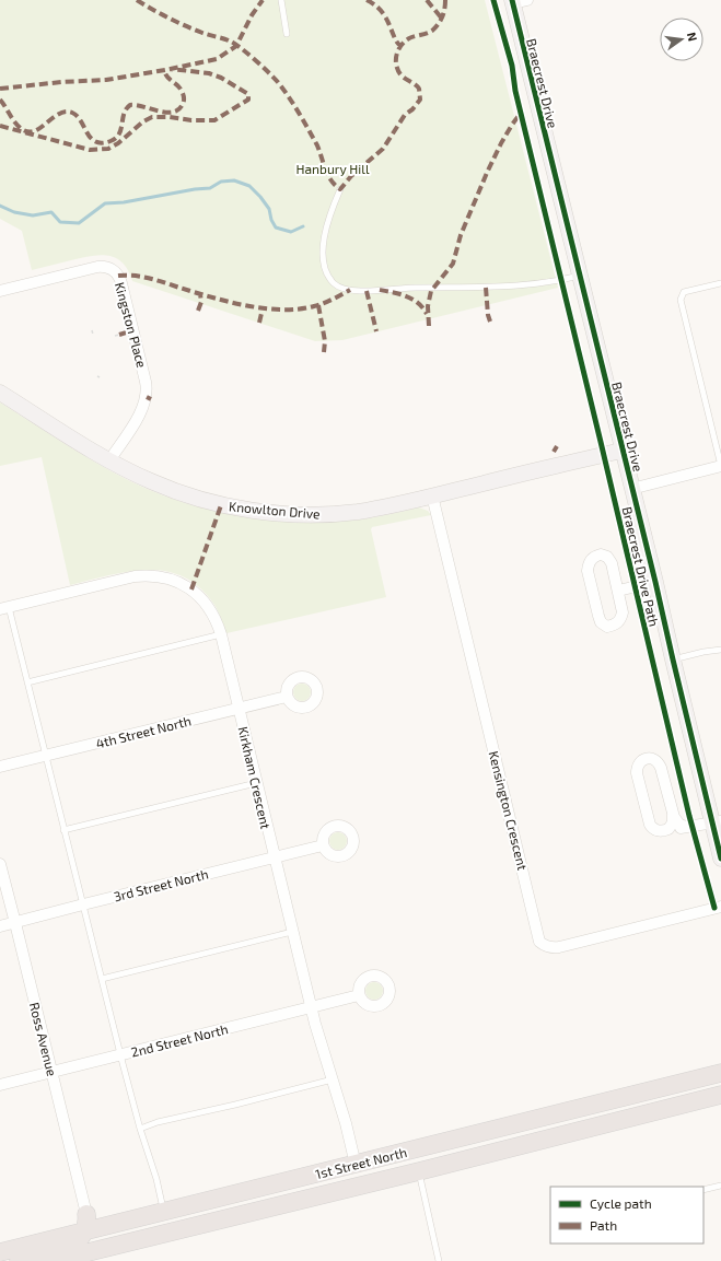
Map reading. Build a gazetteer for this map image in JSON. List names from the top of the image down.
{
  "streets": {
    "main road": ["1st Street North"],
    "street": [
      "Braecrest Drive",
      "Kingston Place",
      "Knowlton Drive",
      "4th Street North",
      "Kirkham Crescent",
      "Kensington Crescent",
      "3rd Street North",
      "Ross Avenue",
      "2nd Street North"
    ],
    "cycle path": ["Braecrest Drive Path"]
  },
  "crossings": [
    ["Braecrest Drive", "Knowlton Drive"],
    ["Kingston Place", "Knowlton Drive"],
    ["Knowlton Drive", "Kensington Crescent"],
    ["4th Street North", "Kirkham Crescent"],
    ["Kirkham Crescent", "3rd Street North"],
    ["Kirkham Crescent", "2nd Street North"],
    ["Kirkham Crescent", "1st Street North"],
    ["3rd Street North", "Ross Avenue"],
    ["Ross Avenue", "2nd Street North"],
    ["Ross Avenue", "1st Street North"]
  ],
  "parks": ["Hanbury Hill"],
  "legend": ["Cycle path", "Path"],
  "north": "right"
}
